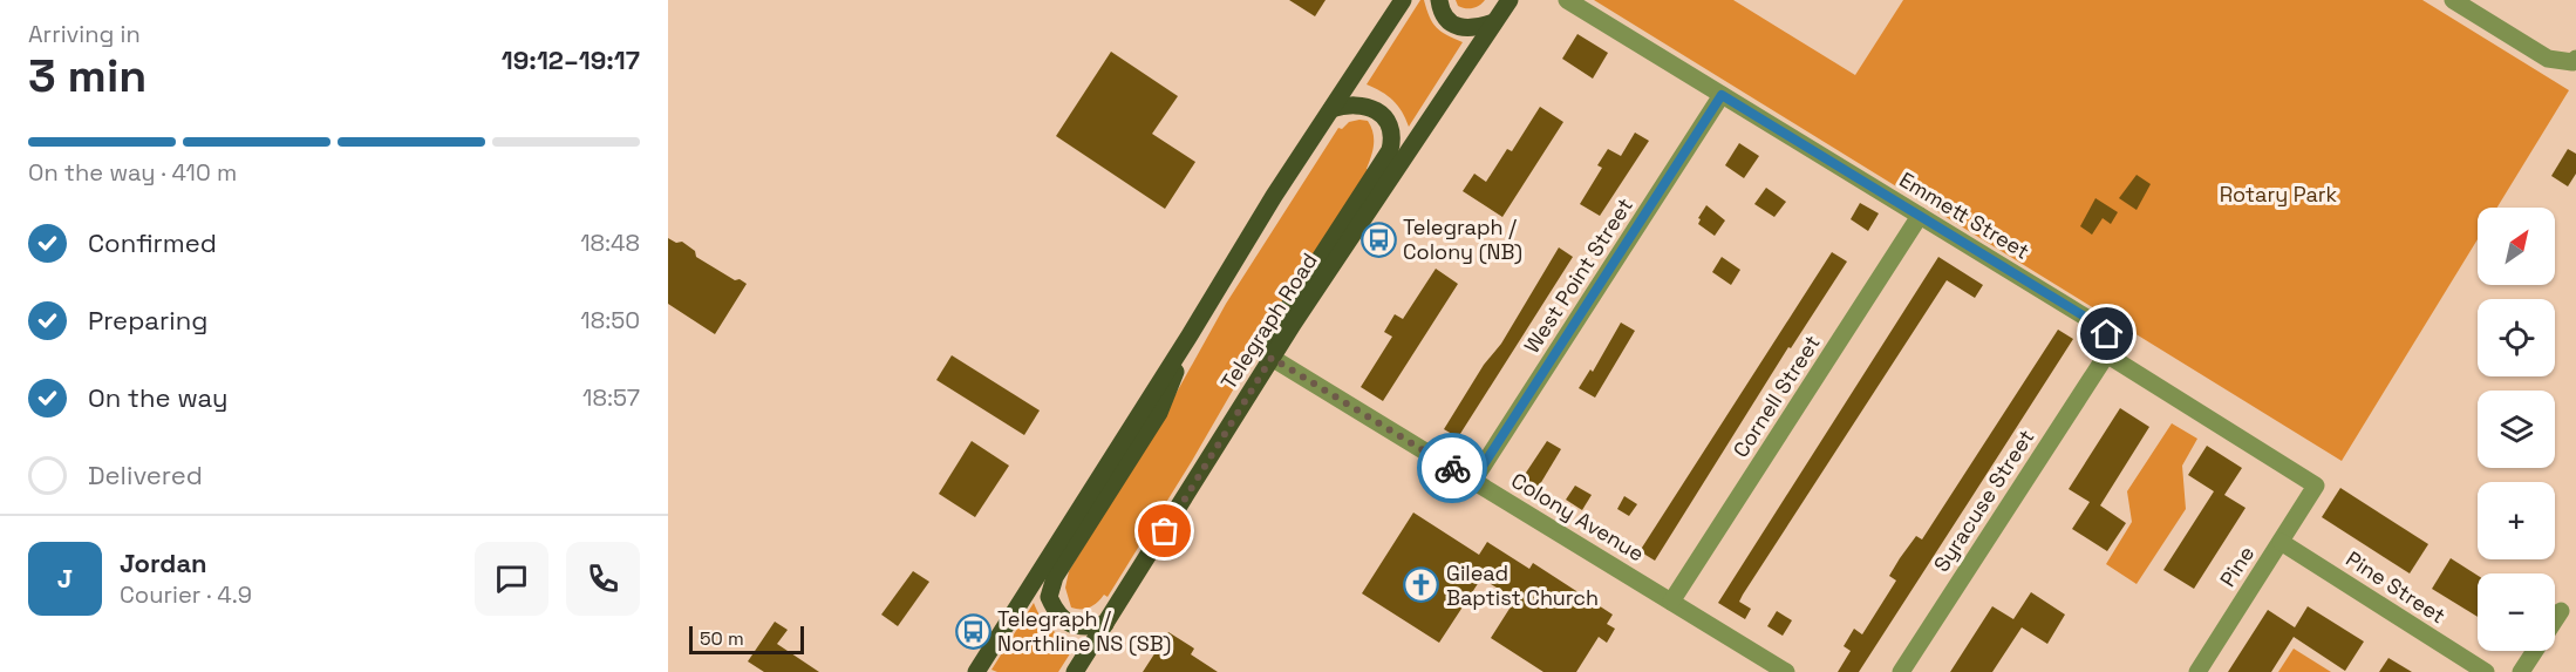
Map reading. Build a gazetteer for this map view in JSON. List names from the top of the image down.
{
  "streets": {
    "main road": ["Telegraph Road"],
    "street": [
      "Emmett Street",
      "West Point Street",
      "Cornell Street",
      "Syracuse Street",
      "Colony Avenue",
      "Pine",
      "Pine Street"
    ]
  },
  "crossings": [
    ["Emmett Street", "West Point Street"],
    ["Emmett Street", "Cornell Street"],
    ["Emmett Street", "Syracuse Street"],
    ["Emmett Street", "Pine"],
    ["West Point Street", "Colony Avenue"],
    ["Telegraph Road", "Colony Avenue"],
    ["Cornell Street", "Colony Avenue"],
    ["Syracuse Street", "Pine"],
    ["Pine", "Pine Street"]
  ],
  "parks": ["Rotary Park"],
  "places": {
    "bus stop": ["Telegraph / Colony (NB)", "Telegraph / Northline NS (SB)"],
    "church": ["Gilead Baptist Church"]
  },
  "scale_bar": "50 m",
  "north": "top right",
  "page": {
    "heading": ["3 min", "Arriving in", "19:12–19:17"],
    "panel": ["Jordan", "Courier · 4.9"],
    "bar": "On the way · 410 m",
    "list": [
      ["Confirmed", "18:48"],
      ["Preparing", "18:50"],
      ["On the way", "18:57"],
      "Delivered"
    ],
    "map_buttons": ["+", "−"],
    "round": "J",
    "scale": "50 m"
  }
}
